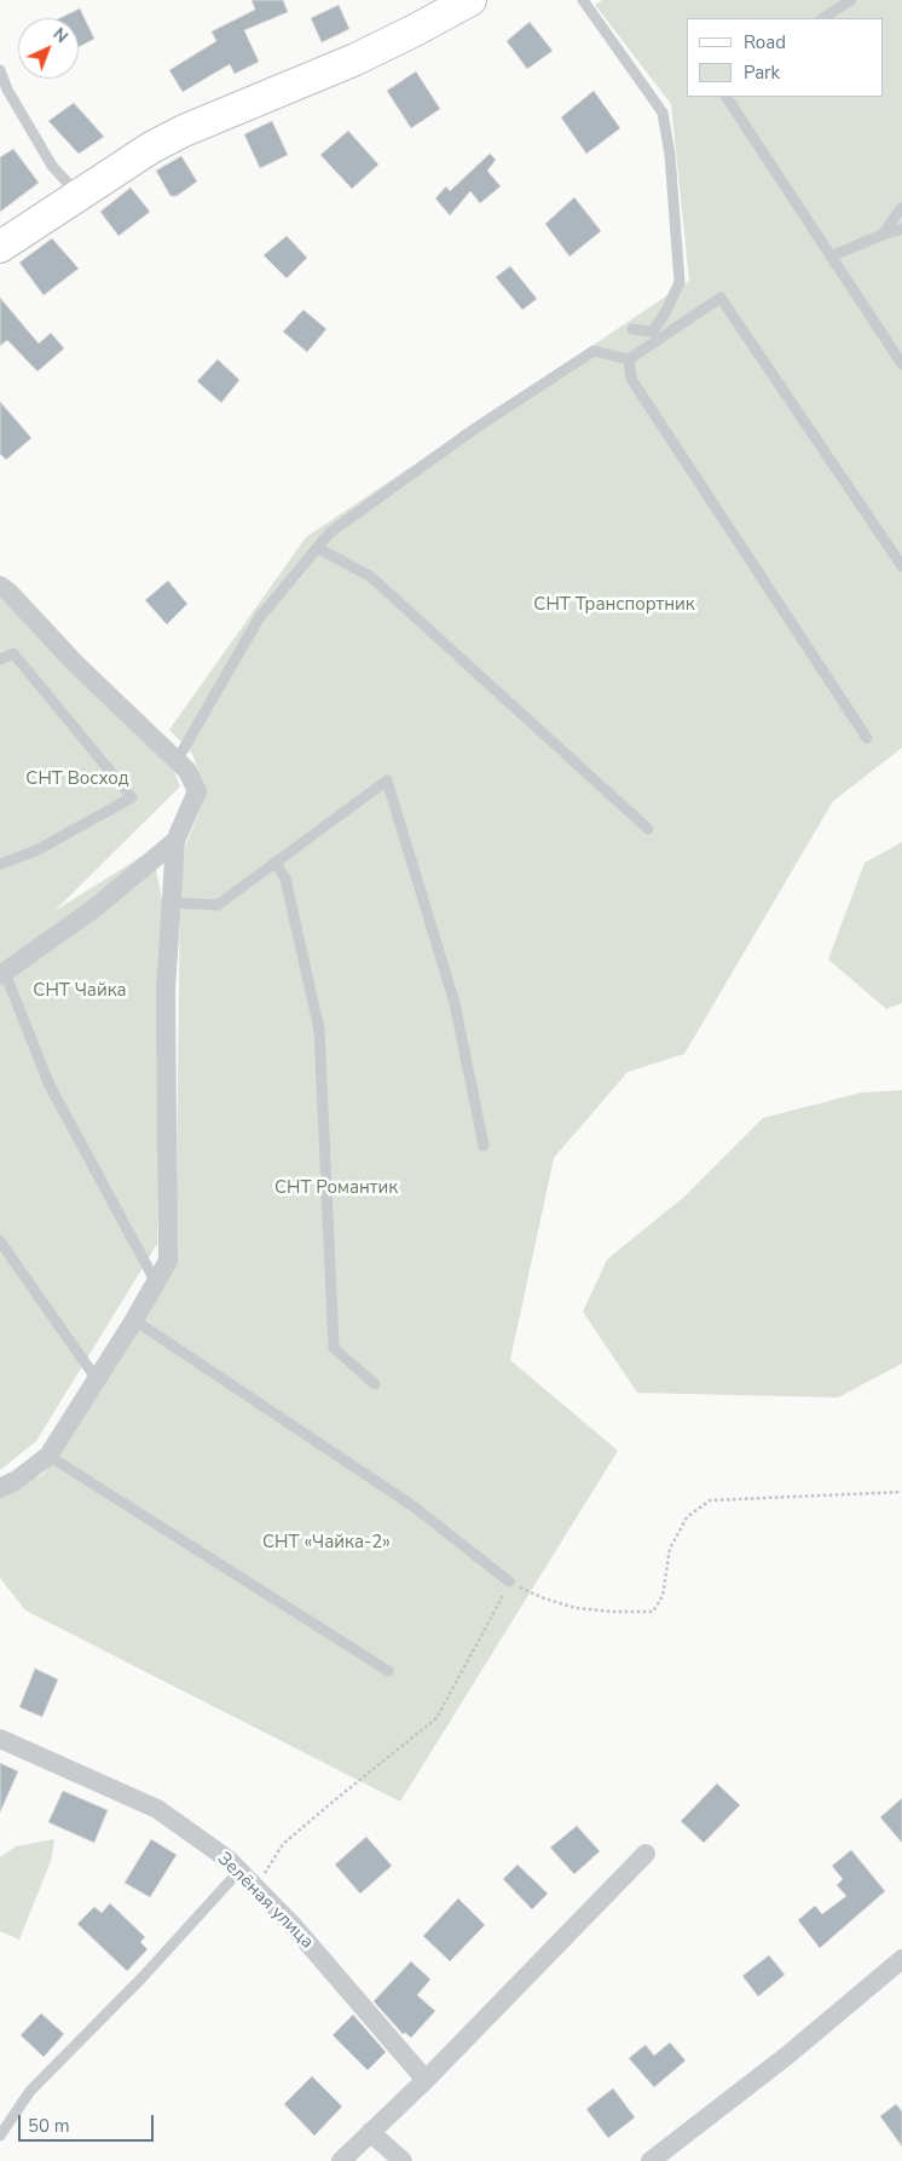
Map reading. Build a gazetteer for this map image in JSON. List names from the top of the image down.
{
  "streets": {
    "street": ["Зелёная улица"]
  },
  "parks": [
    "СНТ Транспортник",
    "СНТ Восход",
    "СНТ Чайка",
    "СНТ Романтик",
    "СНТ «Чайка-2»"
  ],
  "legend": ["Road", "Park"],
  "scale_bar": "50 m",
  "north": "top right"
}
